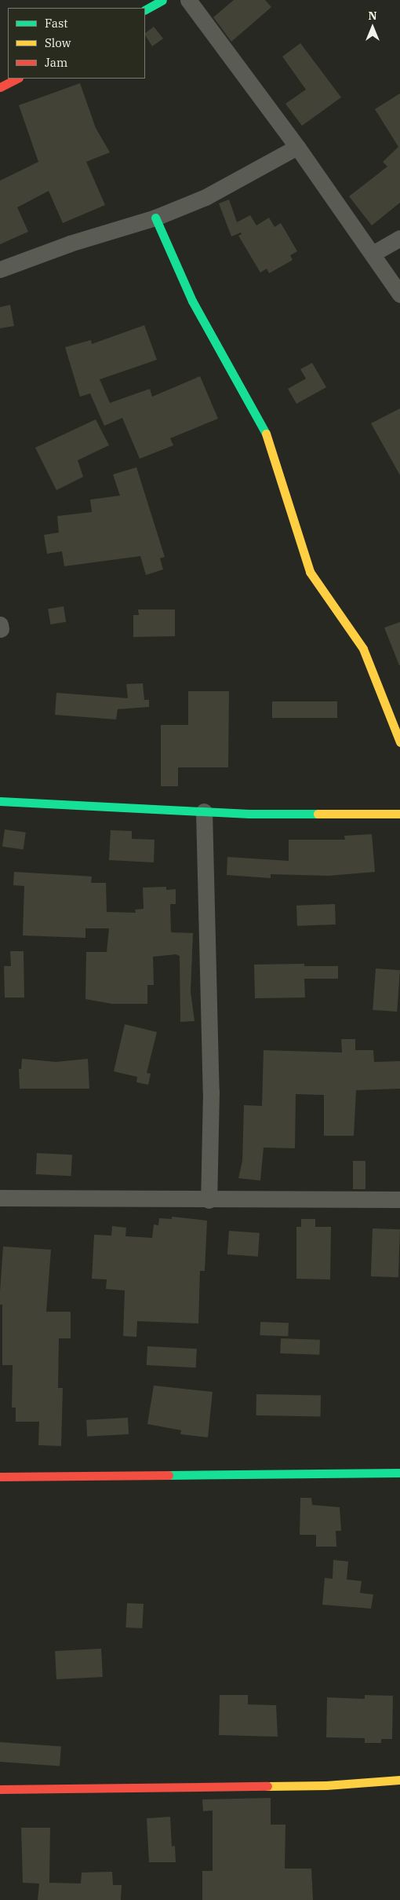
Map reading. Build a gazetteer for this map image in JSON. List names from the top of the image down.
{
  "legend": ["Fast", "Slow", "Jam"],
  "north": "top"
}
